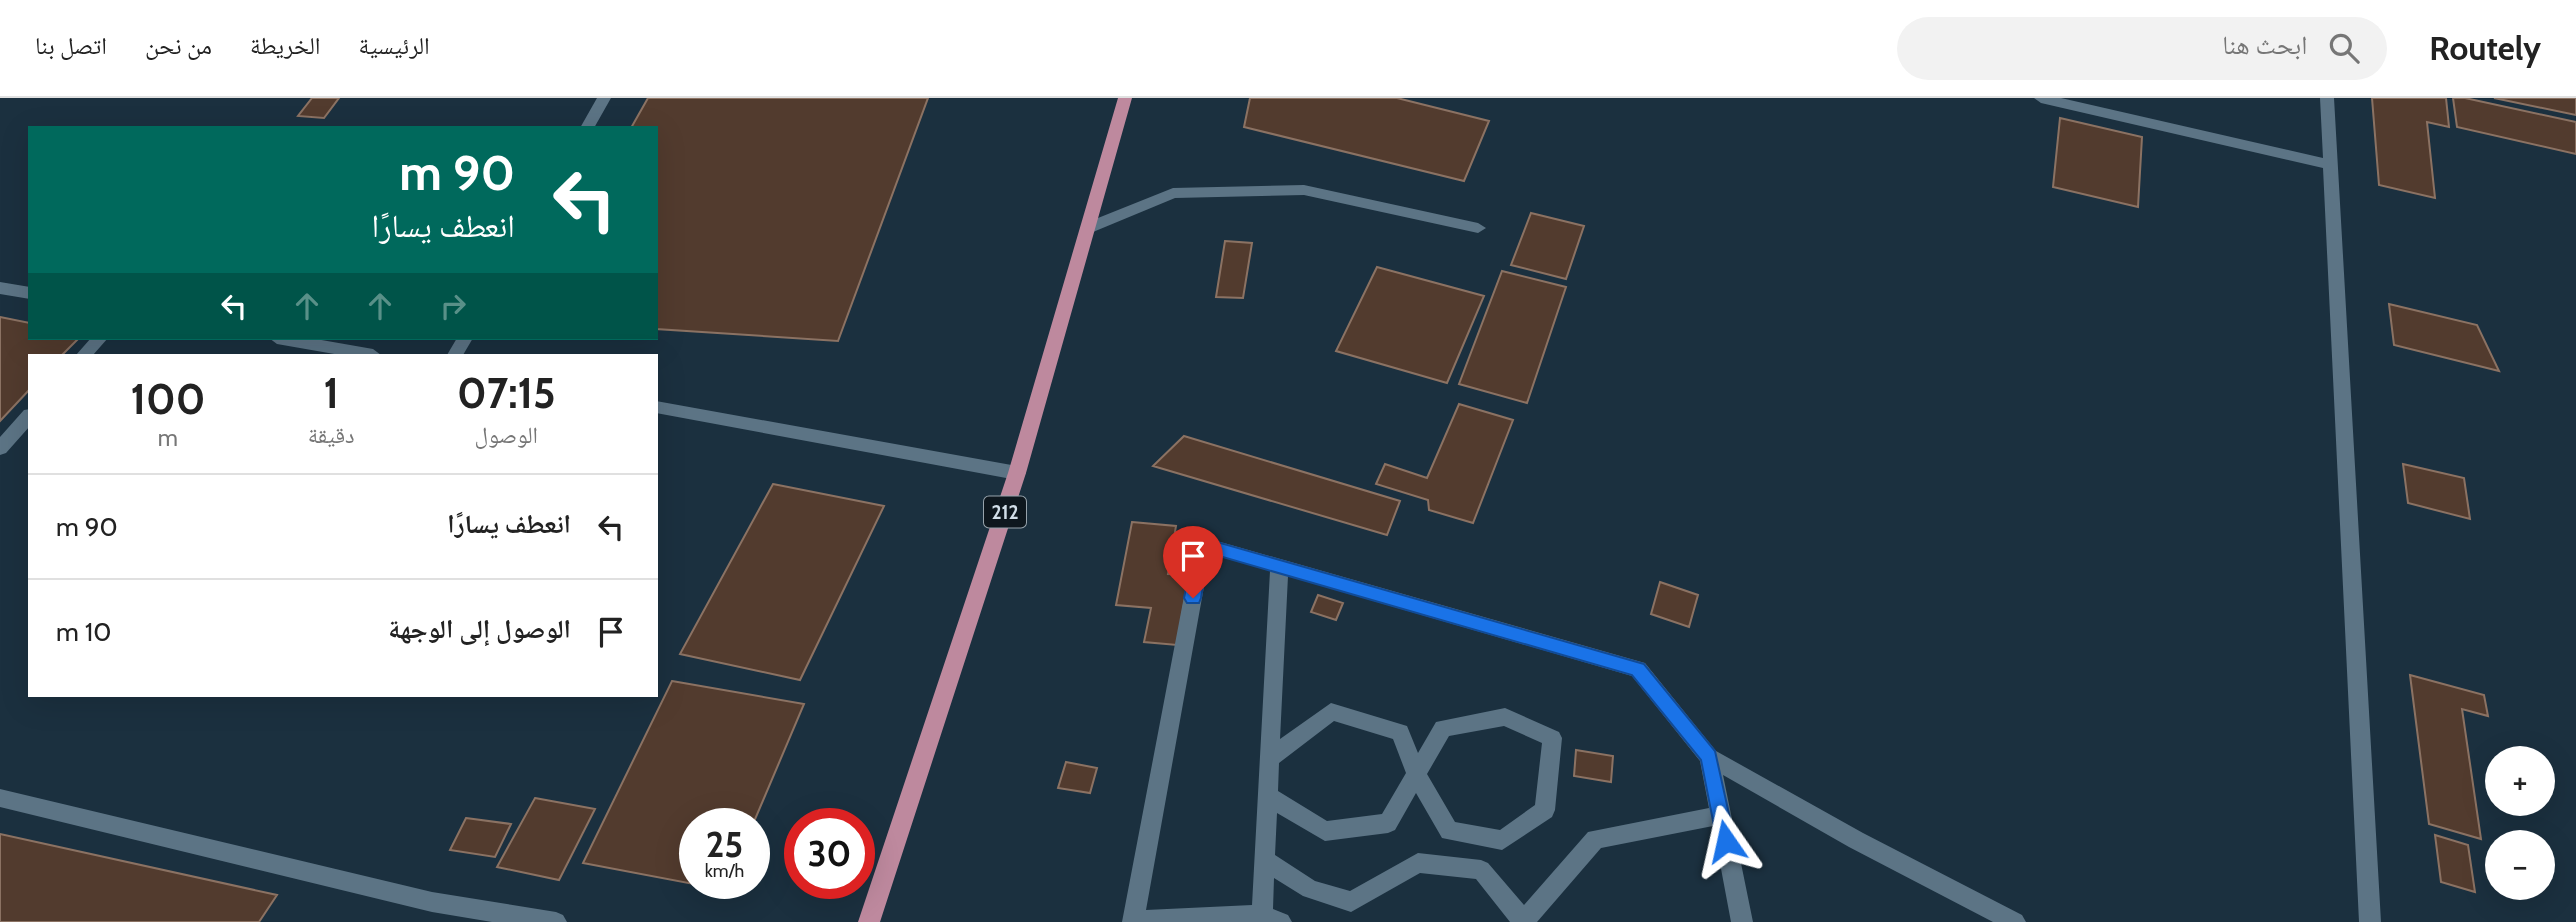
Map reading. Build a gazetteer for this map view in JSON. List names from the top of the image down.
{
  "streets": {
    "main road": ["212"]
  },
  "page": {
    "header": "Routely",
    "search": "ابحث هنا",
    "nav": [
      "الرئيسية",
      "الخريطة",
      "من نحن",
      "اتصل بنا"
    ],
    "turn": ["90 m", "انعطف يسارًا"],
    "eta": [
      "07:15",
      "الوصول",
      "1",
      "دقيقة",
      "100",
      "m"
    ],
    "list": [
      {
        "name": "انعطف يسارًا",
        "value": "90 m"
      },
      {
        "name": "الوصول إلى الوجهة",
        "value": "10 m"
      }
    ],
    "map_buttons": ["+", "−"],
    "speed": "25 km/h",
    "limit": "30"
  }
}
